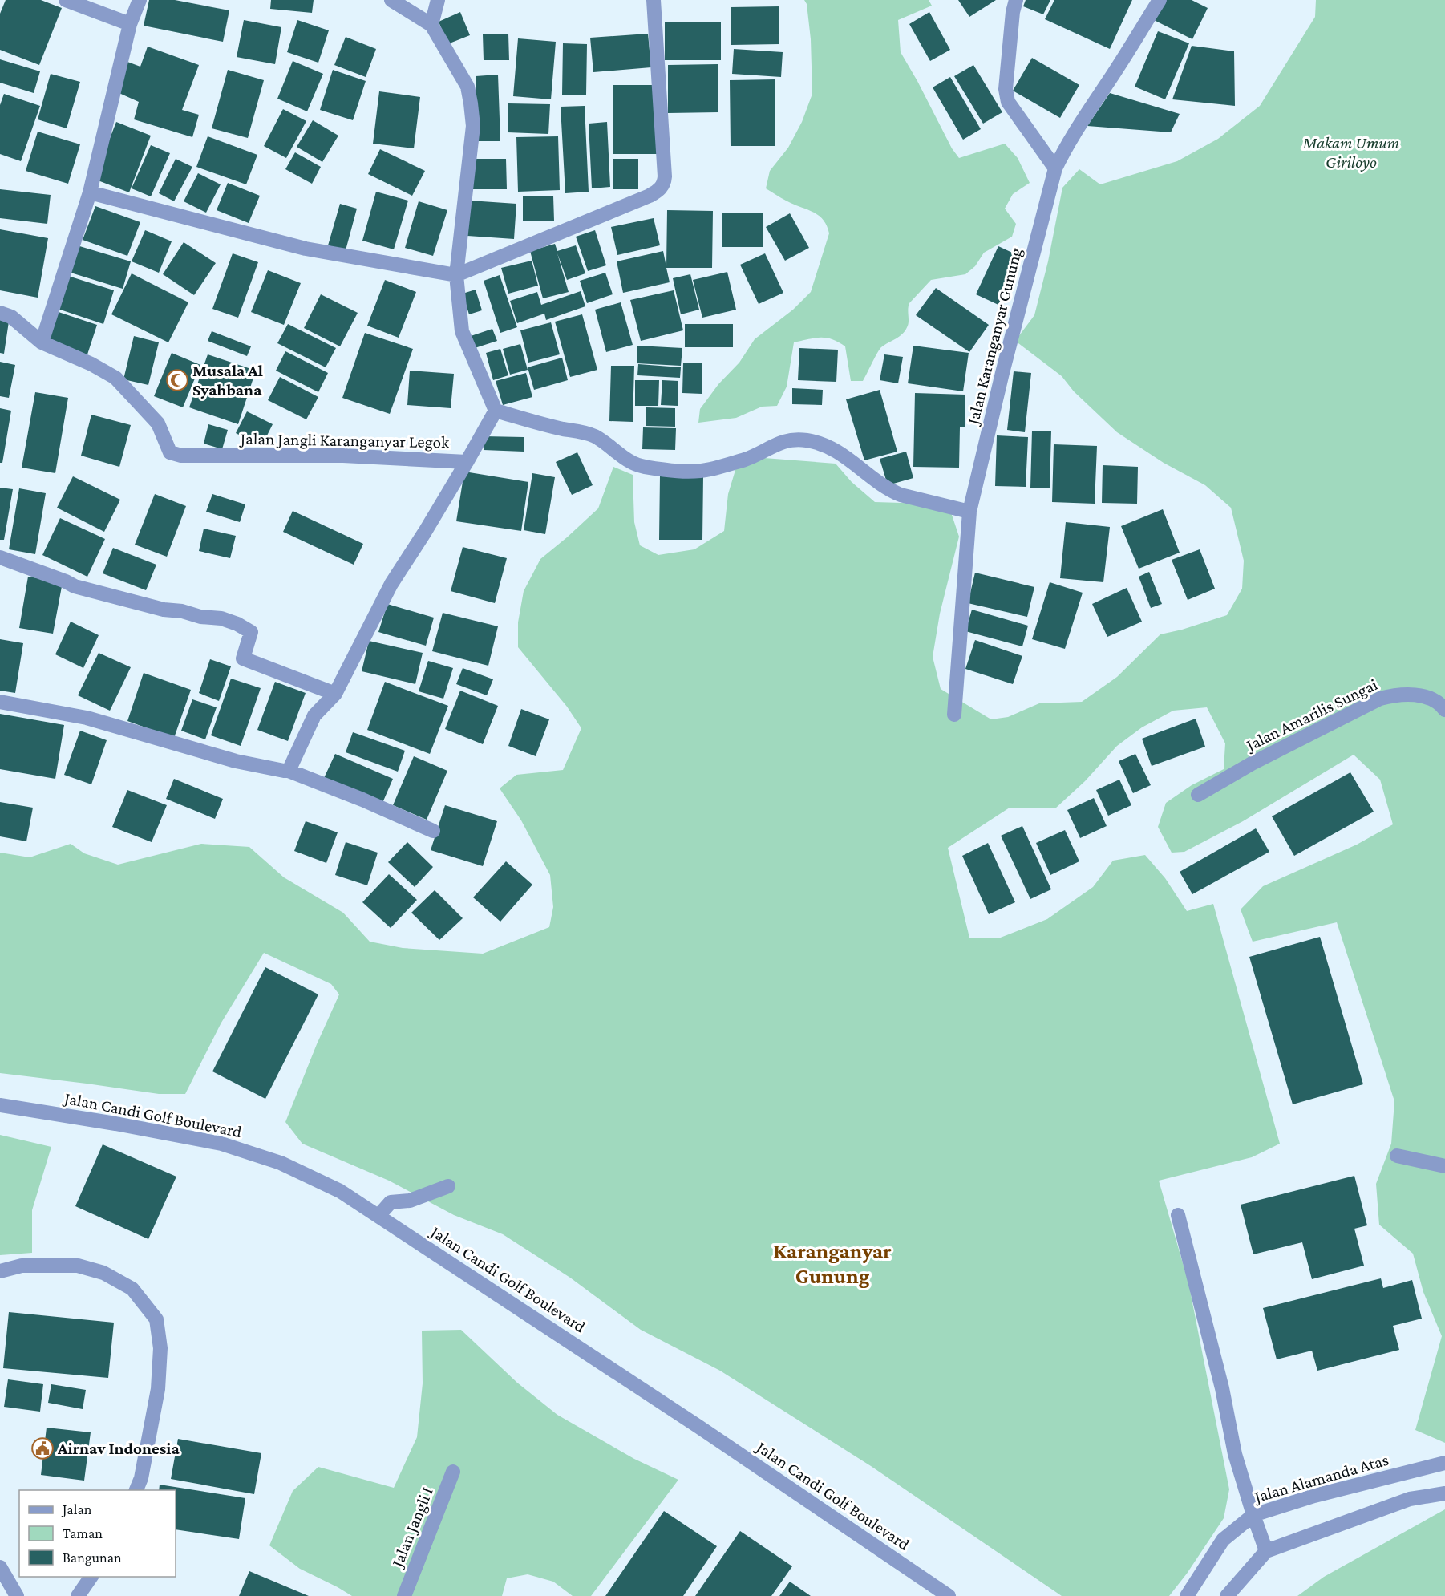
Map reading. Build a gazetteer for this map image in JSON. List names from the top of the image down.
{
  "streets": {
    "street": [
      "Jalan Karanganyar Gunung",
      "Jalan Jangli Karanganyar Legok",
      "Jalan Amarilis Sungai",
      "Jalan Candi Golf Boulevard",
      "Jalan Alamanda Atas",
      "Jalan Jangli I"
    ]
  },
  "districts": ["Karanganyar Gunung"],
  "parks": ["Makam Umum Giriloyo"],
  "places": {
    "mosque": ["Musala Al Syahbana"],
    "public building": ["Airnav Indonesia"]
  },
  "legend": ["Jalan", "Taman", "Bangunan"]
}
